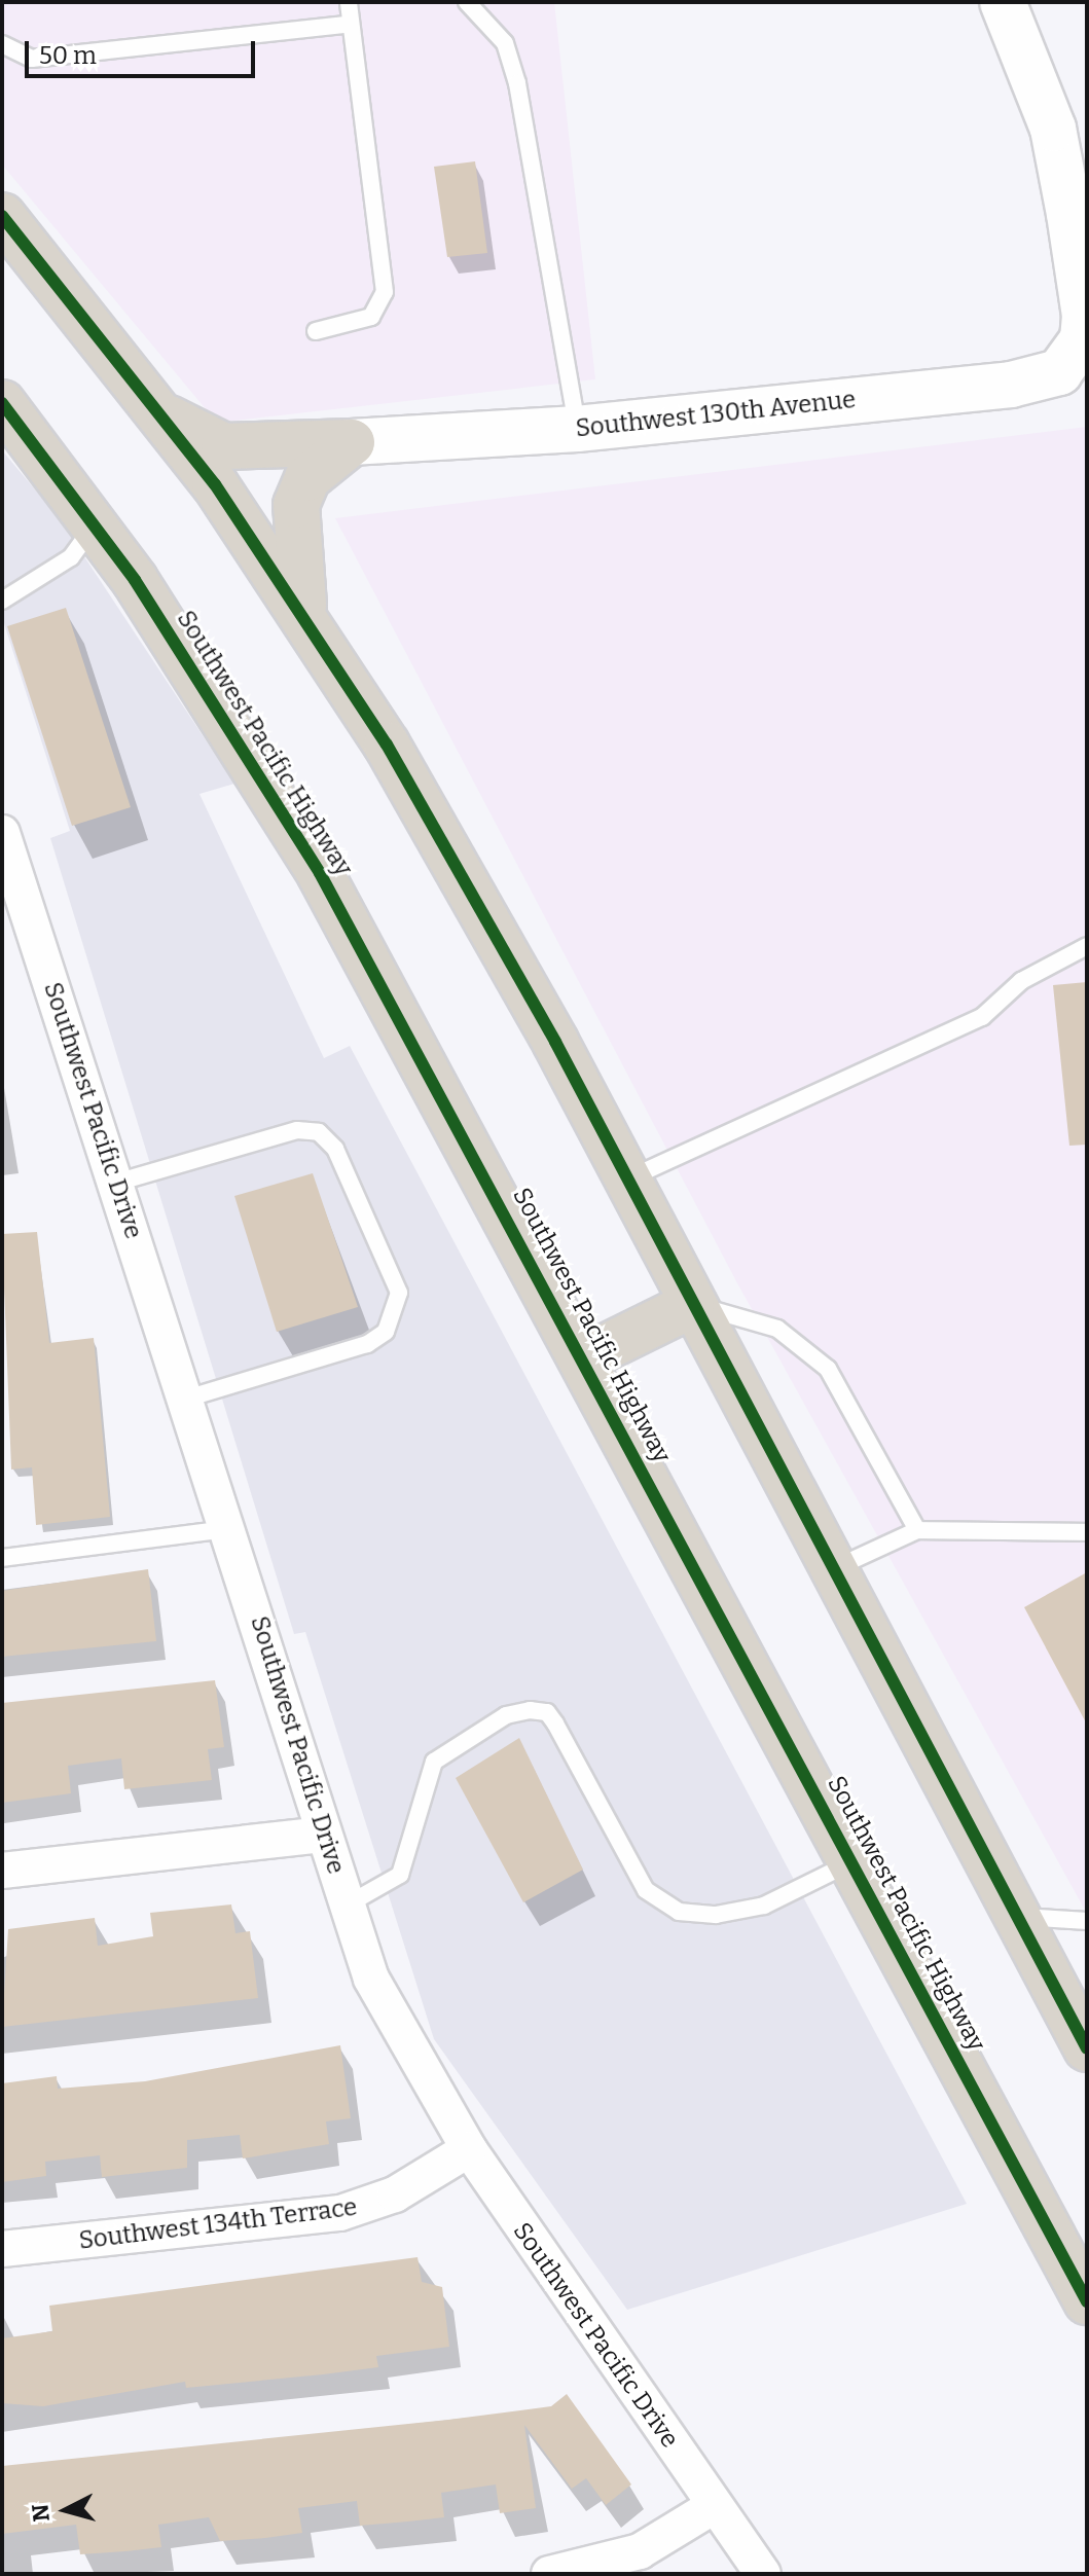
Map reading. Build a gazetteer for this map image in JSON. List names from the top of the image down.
{
  "streets": {
    "highway": ["Southwest Pacific Highway"],
    "street": ["Southwest 130th Avenue", "Southwest Pacific Drive", "Southwest 134th Terrace"]
  },
  "crossings": [
    ["Southwest Pacific Drive", "Southwest 134th Terrace"]
  ],
  "scale_bar": "50 m",
  "north": "left"
}
